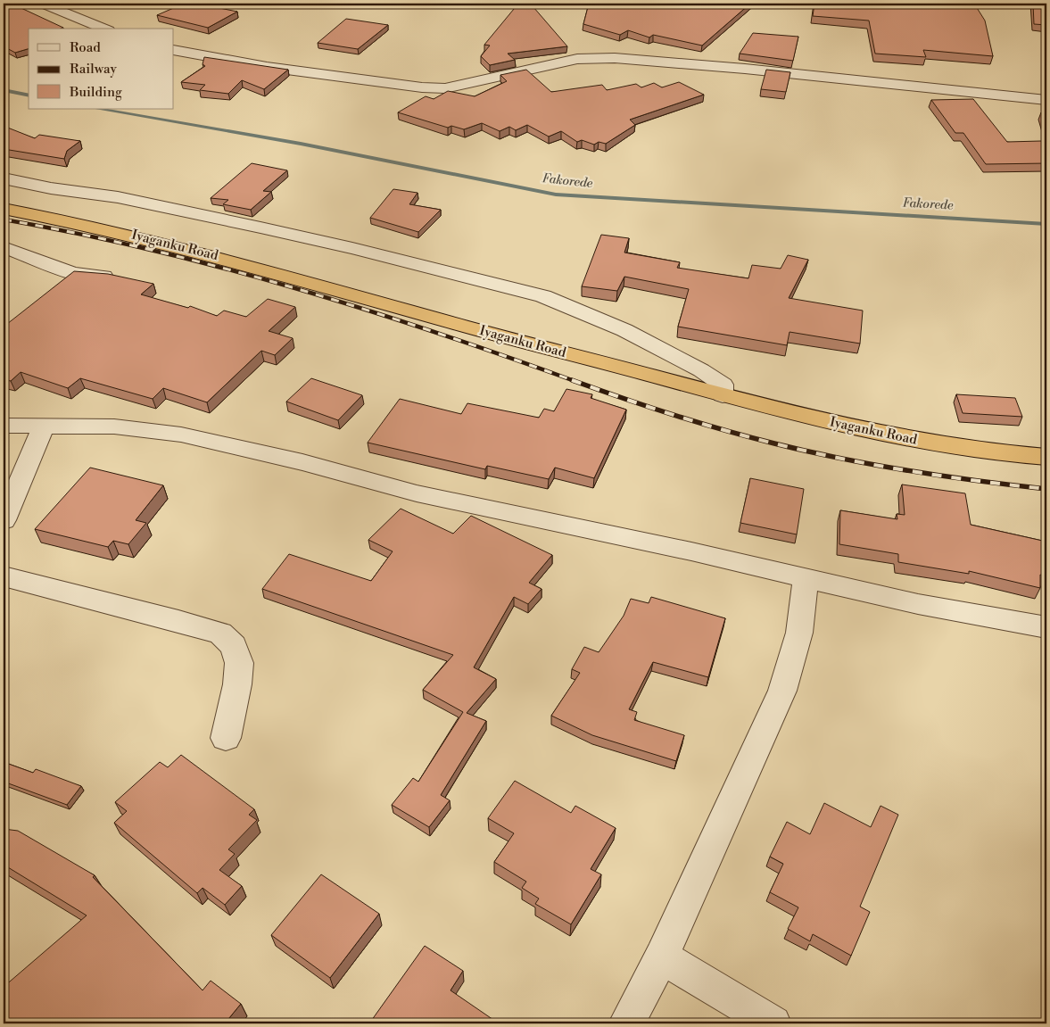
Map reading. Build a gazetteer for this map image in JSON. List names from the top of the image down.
{
  "streets": {
    "highway": ["Iyaganku Road"]
  },
  "water": ["Fakorede"],
  "legend": ["Road", "Railway", "Building"]
}
